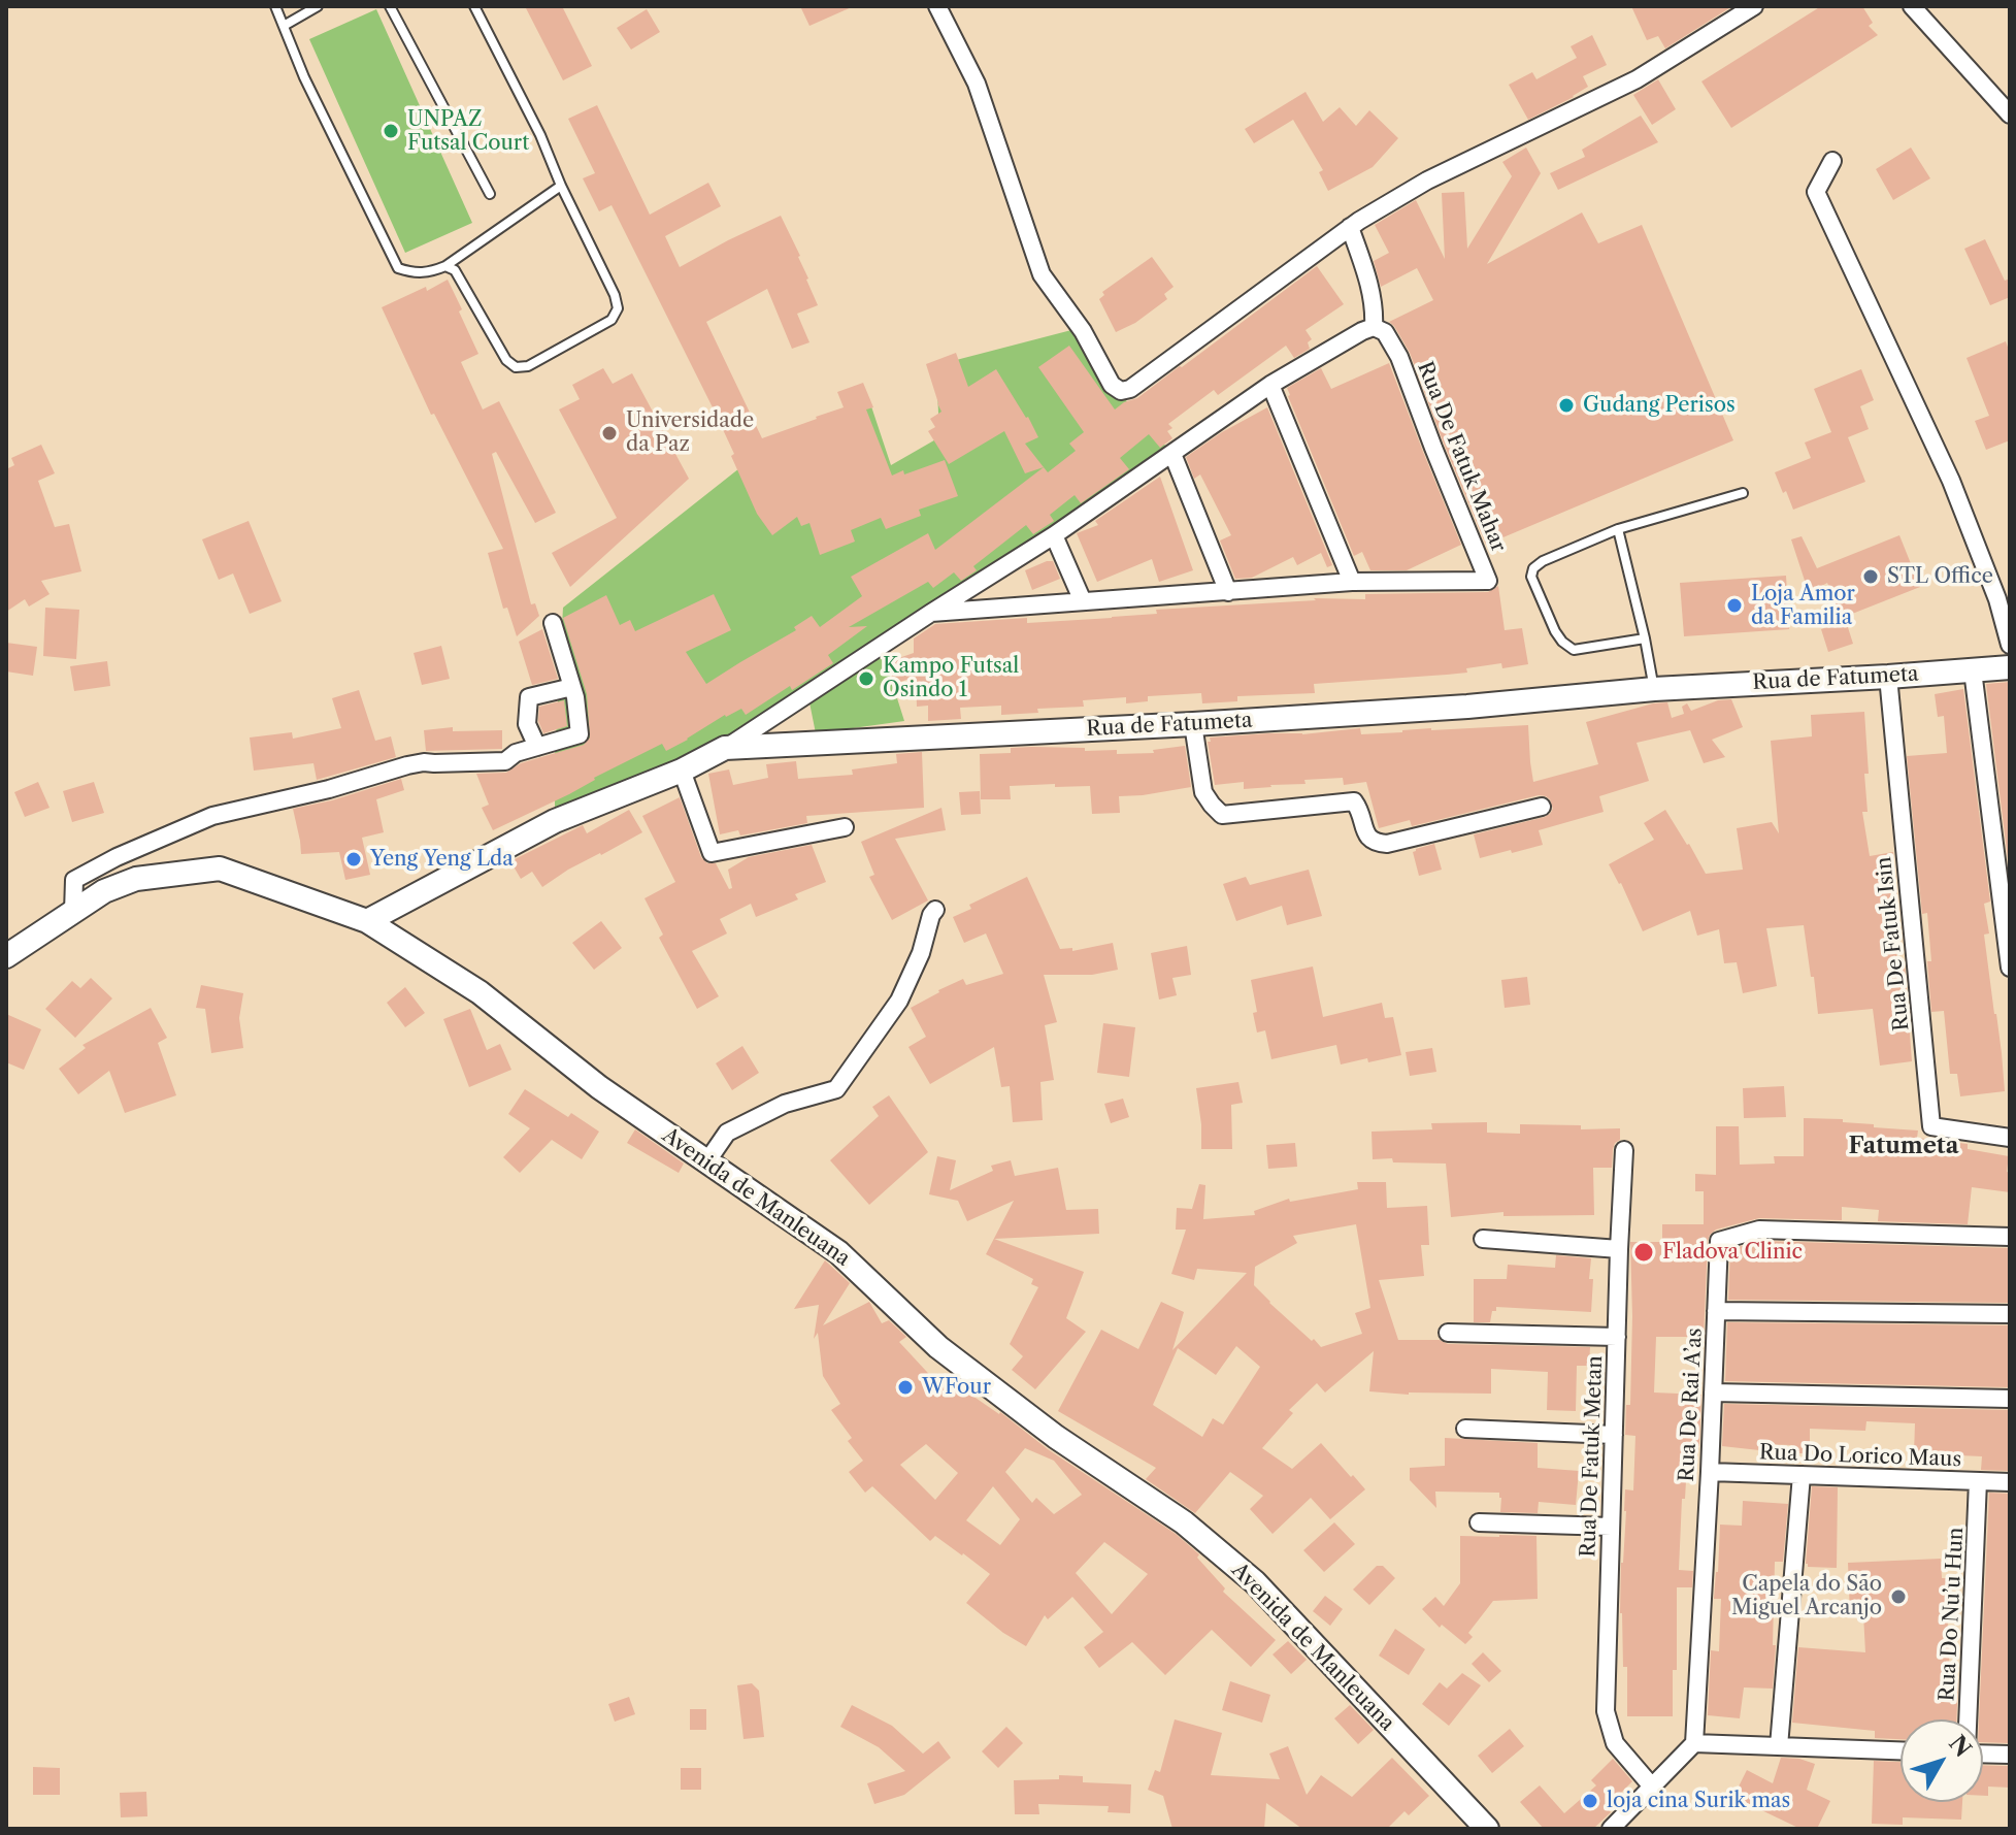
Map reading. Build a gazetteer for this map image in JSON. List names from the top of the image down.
{
  "streets": {
    "street": [
      "Rua De Fatuk Mahar",
      "Rua de Fatumeta",
      "Rua De Fatuk Isin",
      "Avenida de Manleuana",
      "Rua De Rai A’as",
      "Rua De Fatuk Metan",
      "Rua Do Lorico Maus",
      "Rua Do Nu’u Hun"
    ]
  },
  "crossings": [
    ["Rua De Fatuk Mahar", "Rua de Fatumeta"],
    ["Rua de Fatumeta", "Rua De Fatuk Isin"],
    ["Rua de Fatumeta", "Avenida de Manleuana"],
    ["Rua De Rai A’as", "Rua Do Lorico Maus"],
    ["Rua Do Lorico Maus", "Rua Do Nu’u Hun"]
  ],
  "districts": ["Fatumeta"],
  "places": [
    "UNPAZ Futsal Court",
    "Gudang Perisos",
    "Universidade da Paz",
    "STL Office",
    "Loja Amor da Familia",
    "Kampo Futsal Osindo 1",
    "Yeng Yeng Lda",
    "Fladova Clinic",
    "WFour",
    "Capela do São Miguel Arcanjo",
    "loja cina Surik mas"
  ],
  "north": "top right"
}
